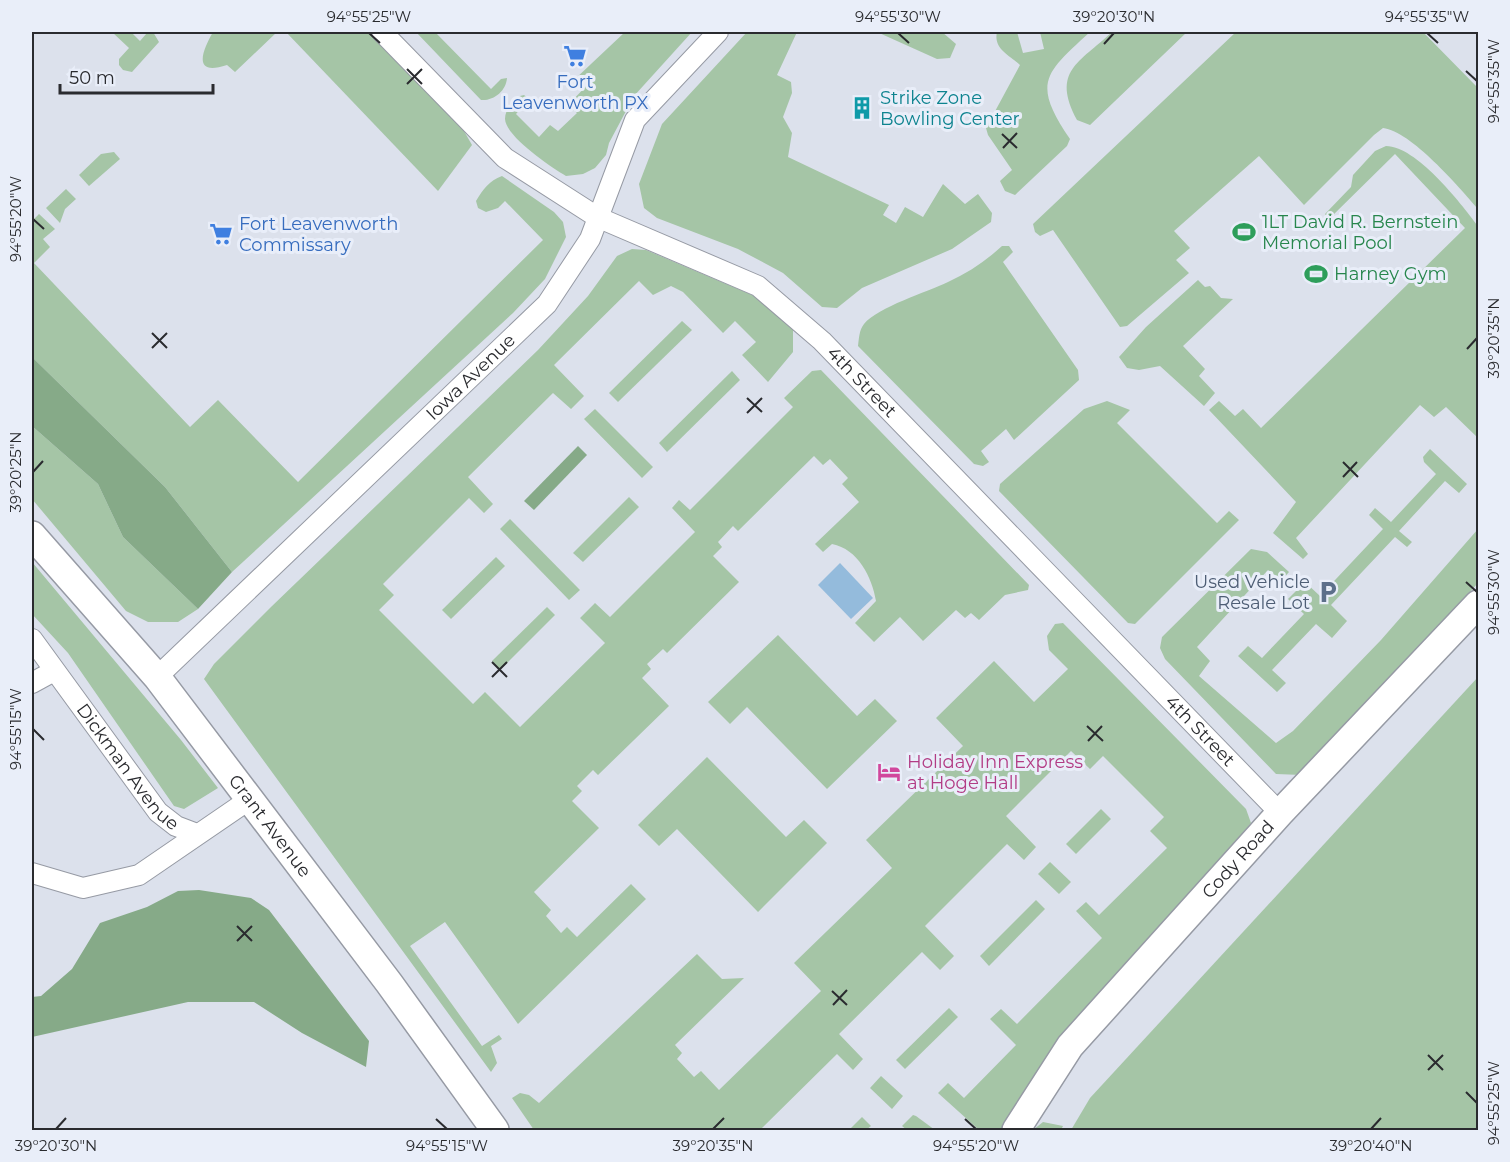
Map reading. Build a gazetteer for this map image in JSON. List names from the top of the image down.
{
  "streets": {
    "main road": ["Grant Avenue", "Cody Road"],
    "street": ["Iowa Avenue", "4th Street", "Dickman Avenue"]
  },
  "crossings": [
    ["Iowa Avenue", "4th Street"],
    ["Iowa Avenue", "Grant Avenue"],
    ["4th Street", "Cody Road"],
    ["Dickman Avenue", "Grant Avenue"]
  ],
  "places": {
    "supermarket": ["Fort Leavenworth PX", "Fort Leavenworth Commissary"],
    "building": ["Strike Zone Bowling Center"],
    "sports": ["1LT David R. Bernstein Memorial Pool", "Harney Gym"],
    "parking": ["Used Vehicle Resale Lot"],
    "hotel": ["Holiday Inn Express at Hoge Hall"]
  },
  "scale_bar": "50 m",
  "coordinates": [
    "94°55'25\"W",
    "94°55'30\"W",
    "39°20'30\"N",
    "94°55'35\"W",
    "94°55'20\"W",
    "39°20'35\"N",
    "39°20'25\"N",
    "94°55'15\"W",
    "39°20'40\"N"
  ]
}
